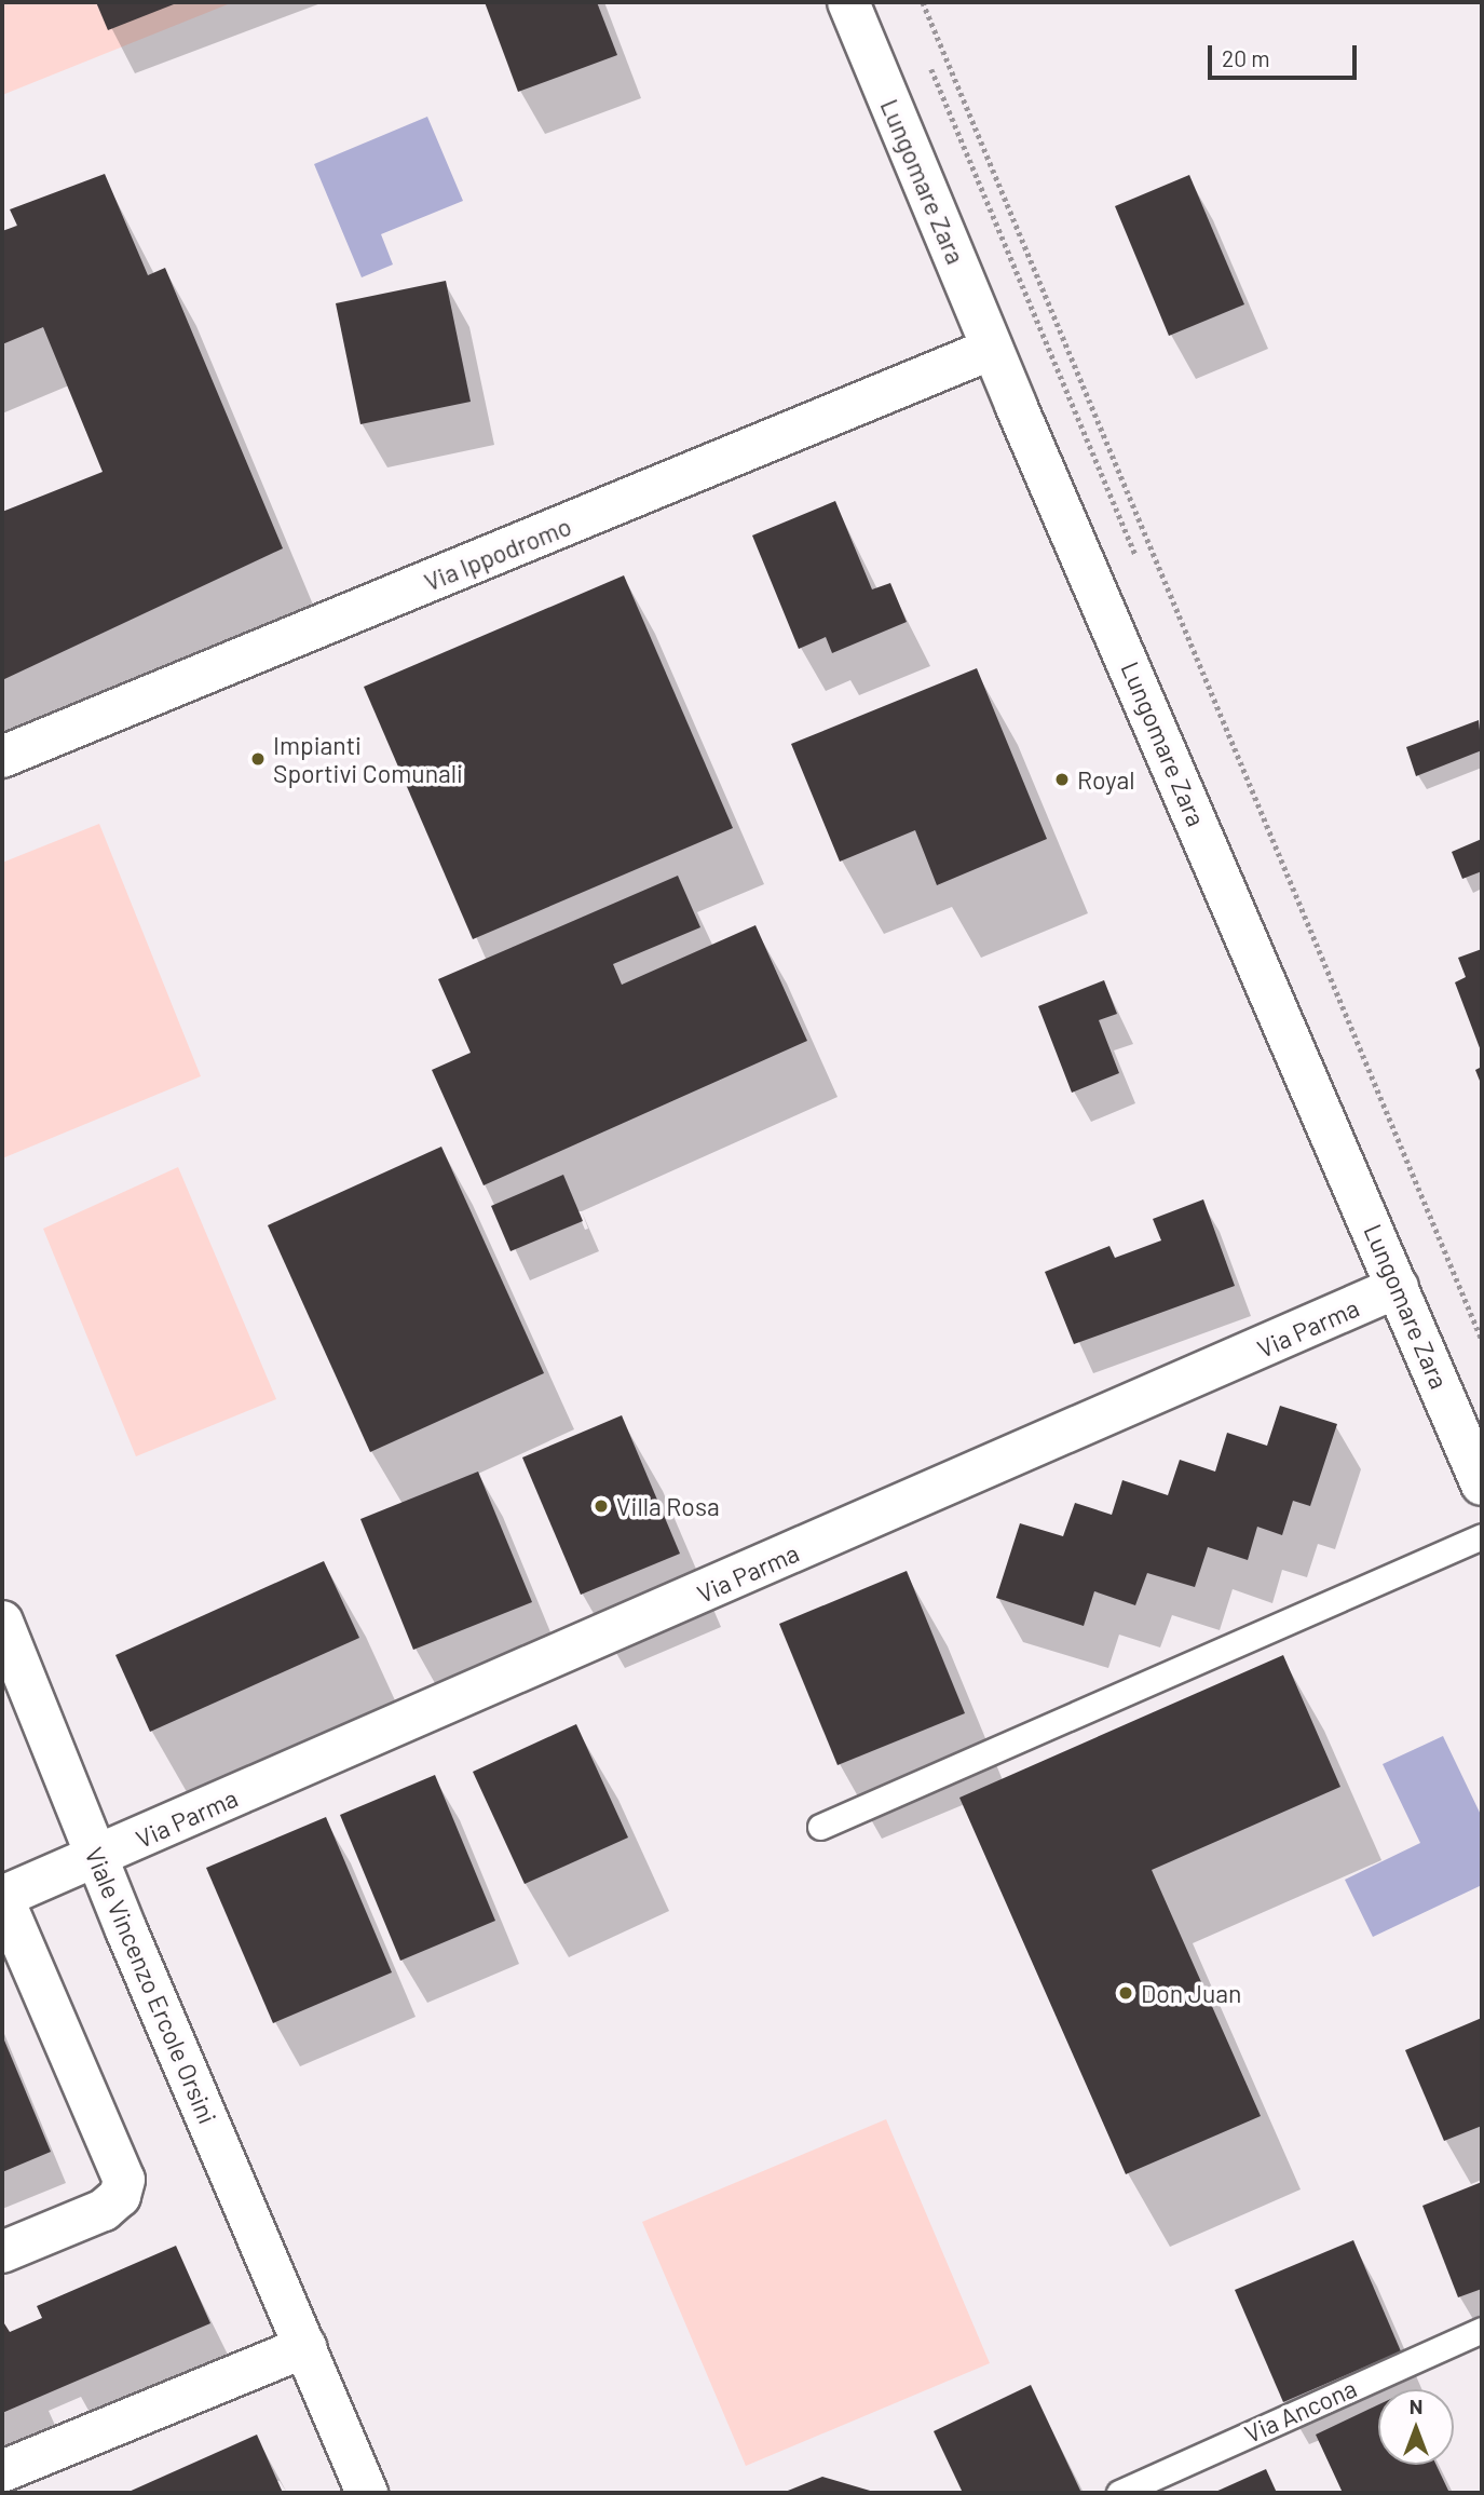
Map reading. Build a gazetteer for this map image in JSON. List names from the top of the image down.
{
  "streets": {
    "street": [
      "Lungomare Zara",
      "Via Ippodromo",
      "Via Parma",
      "Viale Vincenzo Ercole Orsini"
    ],
    "lane": ["Via Ancona"]
  },
  "crossings": [
    ["Lungomare Zara", "Via Ippodromo"],
    ["Lungomare Zara", "Via Parma"],
    ["Via Parma", "Viale Vincenzo Ercole Orsini"]
  ],
  "places": [
    "Impianti Sportivi Comunali",
    "Royal",
    "Villa Rosa",
    "Don Juan"
  ],
  "scale_bar": "20 m",
  "north": "top"
}
